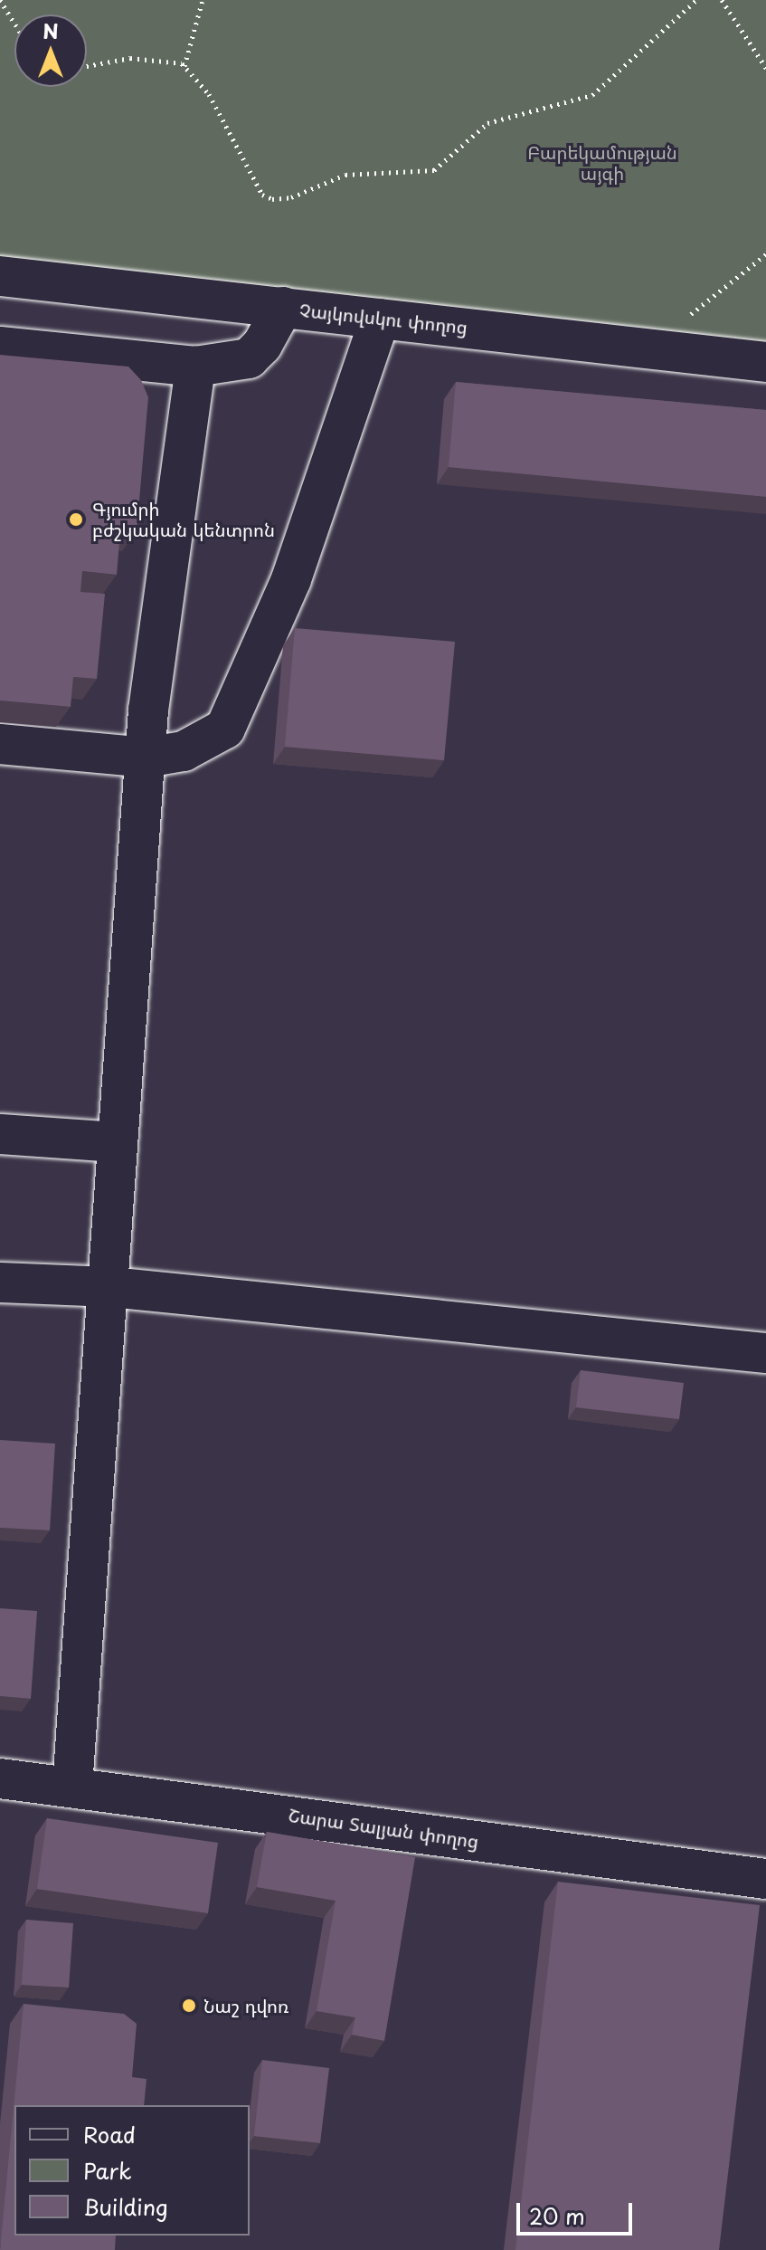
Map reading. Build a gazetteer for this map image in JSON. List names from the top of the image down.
{
  "streets": {
    "street": ["Չայկովսկու փողոց", "Շարա Տալյան փողոց"]
  },
  "parks": ["Բարեկամության այգի"],
  "places": ["Գյումրի բժշկական կենտրոն", "Նաշ դվոռ"],
  "legend": ["Road", "Park", "Building"],
  "scale_bar": "20 m",
  "north": "top"
}
